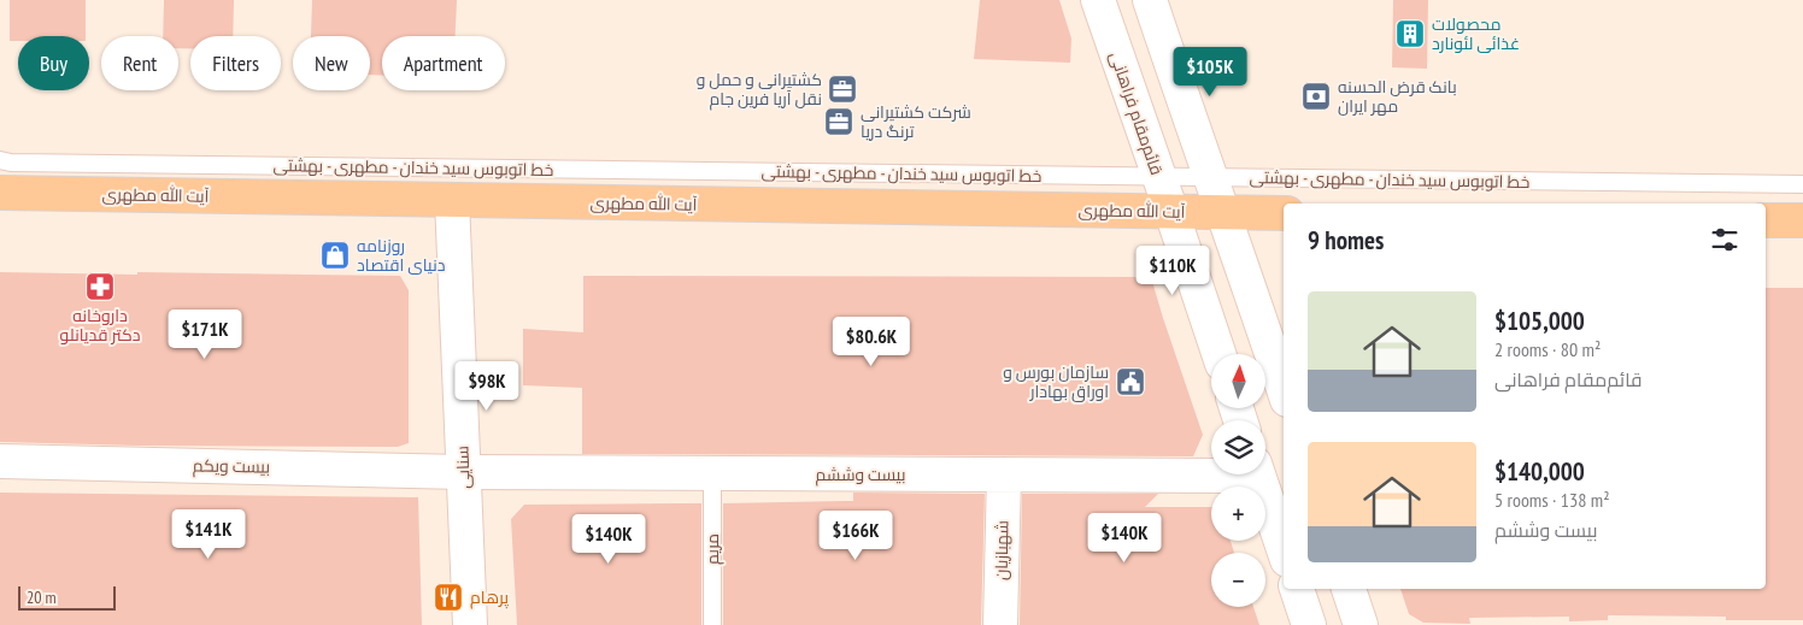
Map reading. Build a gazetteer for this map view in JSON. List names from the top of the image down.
{
  "streets": {
    "main road": ["آیت الله مطهری"],
    "street": [
      "قائم‌مقام فراهانی",
      "بیست ویکم",
      "سنایی",
      "بیست وششم",
      "شهبازیان"
    ],
    "lane": ["خط اتوبوس سید خندان - مطهری - بهشتی", "مریم"]
  },
  "crossings": [
    ["قائم‌مقام فراهانی", "خط اتوبوس سید خندان - مطهری - بهشتی"],
    ["قائم‌مقام فراهانی", "آیت الله مطهری"],
    ["آیت الله مطهری", "سنایی"],
    ["بیست ویکم", "سنایی"],
    ["بیست ویکم", "بیست وششم"],
    ["سنایی", "بیست وششم"],
    ["بیست وششم", "مریم"],
    ["بیست وششم", "شهبازیان"]
  ],
  "places": {
    "building": ["محصولات غذائی لئونارد"],
    "office": ["کشتیرانی و حمل و نقل آریا فرین جام", "شرکت کشتیرانی ترنگ دریا"],
    "bank": ["بانک قرض الحسنه مهر ایران"],
    "shop": ["روزنامه دنیای اقتصاد"],
    "pharmacy": ["داروخانه دکتر قدیانلو"],
    "public building": ["سازمان بورس و اوراق بهادار"],
    "restaurant": ["پرهام"]
  },
  "scale_bar": "20 m",
  "north": "top",
  "page": {
    "chip": [
      "Buy",
      "Rent",
      "Filters",
      "New",
      "Apartment"
    ],
    "price": [
      "$105K",
      "$110K",
      "$171K",
      "$80.6K",
      "$98K",
      "$141K",
      "$166K",
      "$140K",
      "$140K"
    ],
    "heading": "9 homes",
    "list": [
      {
        "name": "$105,000",
        "note": "2 rooms · 80 m² · قائم‌مقام فراهانی"
      },
      {
        "name": "$140,000",
        "note": "5 rooms · 138 m² · بیست وششم"
      }
    ],
    "map_buttons": ["+", "−"],
    "scale": "20 m"
  }
}
